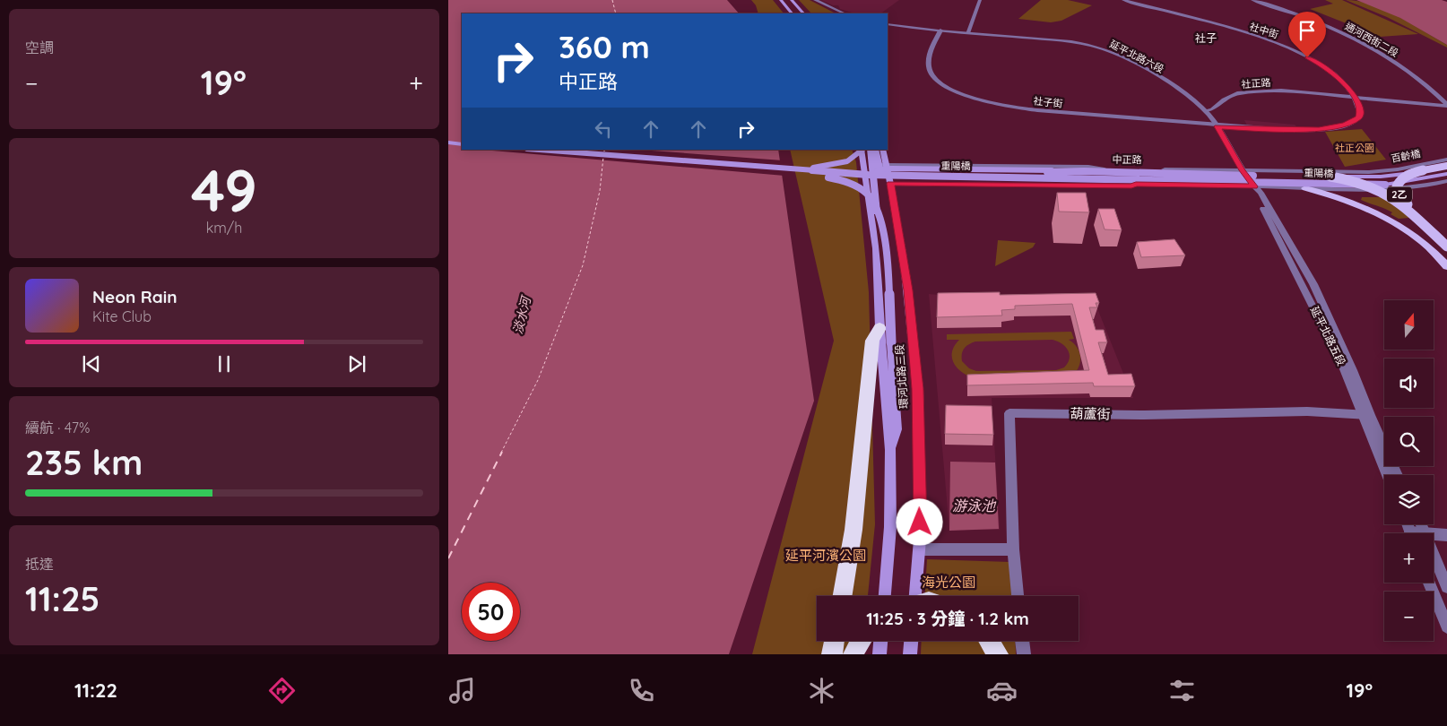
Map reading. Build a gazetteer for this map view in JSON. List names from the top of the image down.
{
  "streets": {
    "main road": [
      "百齡橋",
      "重陽橋",
      "2乙",
      "環河北路三段"
    ],
    "street": [
      "社中街",
      "通河西街二段",
      "延平北路六段",
      "社正路",
      "社子街",
      "中正路",
      "延平北路五段",
      "葫蘆街"
    ]
  },
  "crossings": [
    ["社中街", "社正路"],
    ["通河西街二段", "社正路"],
    ["延平北路六段", "社正路"],
    ["延平北路六段", "社子街"],
    ["延平北路六段", "中正路"],
    ["延平北路六段", "延平北路五段"],
    ["百齡橋", "中正路"],
    ["百齡橋", "重陽橋"],
    ["中正路", "延平北路五段"],
    ["中正路", "環河北路三段"],
    ["延平北路五段", "葫蘆街"]
  ],
  "districts": ["社子"],
  "water": ["淡水河", "游泳池"],
  "parks": ["社正公園", "延平河濱公園", "海光公園"],
  "north": "top",
  "page": {
    "tile": [
      "空調",
      ["49", "km/h"],
      ["續航 · 47%", "235 km"],
      ["抵達", "11:25"]
    ],
    "turn": ["360 m", "中正路"],
    "heat": ["−", "19°", "+"],
    "song": ["Neon Rain", "Kite Club"],
    "map_buttons": ["+", "−"],
    "limit": "50",
    "trip": "11:25 · 3 分鐘 · 1.2 km",
    "tabs": ["11:22", "19°"]
  }
}
